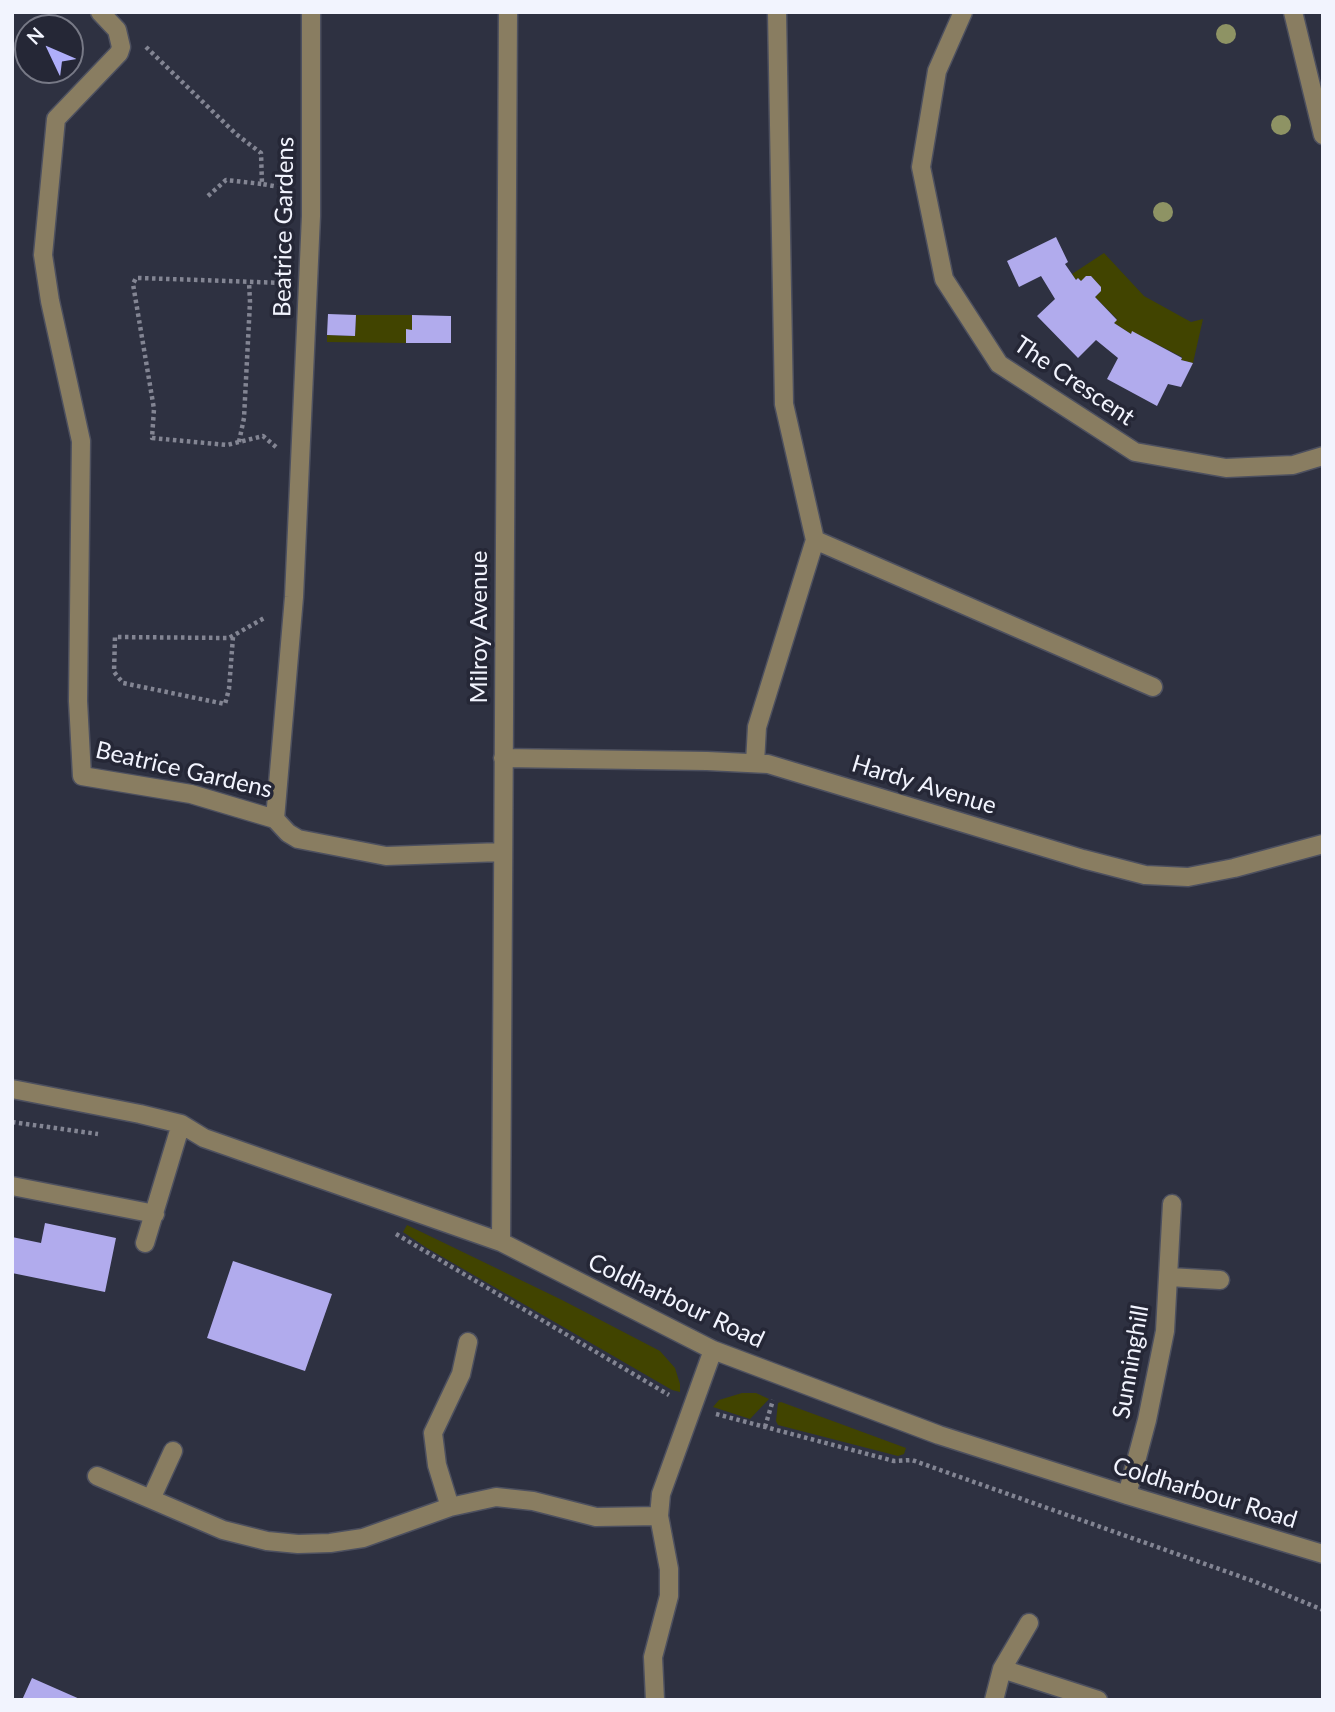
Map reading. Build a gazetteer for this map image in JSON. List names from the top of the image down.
{
  "streets": {
    "street": [
      "Beatrice Gardens",
      "The Crescent",
      "Milroy Avenue",
      "Hardy Avenue",
      "Coldharbour Road",
      "Sunninghill"
    ]
  },
  "crossings": [
    ["Milroy Avenue", "Hardy Avenue"],
    ["Milroy Avenue", "Coldharbour Road"],
    ["Coldharbour Road", "Sunninghill"]
  ],
  "north": "top left"
}
